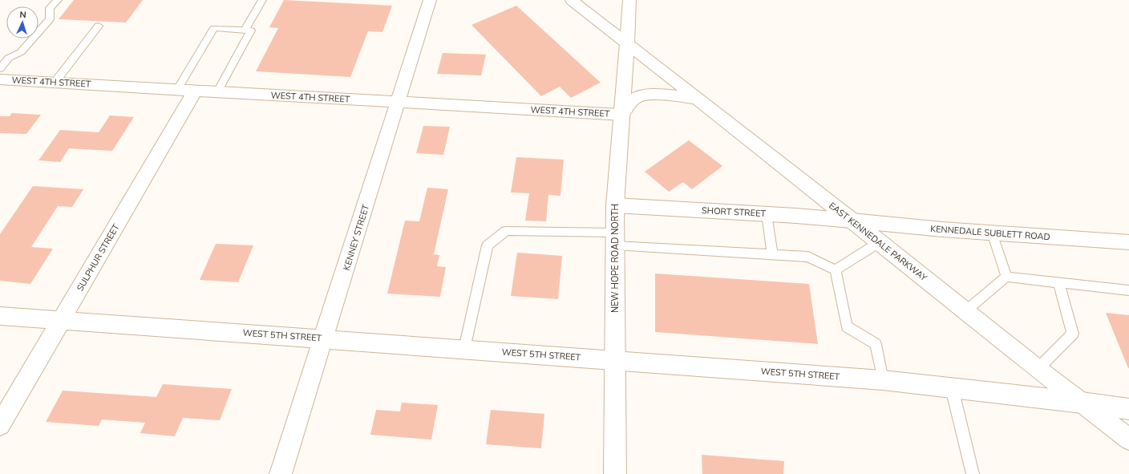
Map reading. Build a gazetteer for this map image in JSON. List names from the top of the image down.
{
  "streets": {
    "street": [
      "WEST 4TH STREET",
      "SHORT STREET",
      "KENNEDALE SUBLETT ROAD",
      "KENNEY STREET",
      "EAST KENNEDALE PARKWAY",
      "SULPHUR STREET",
      "NEW HOPE ROAD NORTH",
      "WEST 5TH STREET"
    ]
  },
  "crossings": [
    ["WEST 4TH STREET", "KENNEY STREET"],
    ["WEST 4TH STREET", "SULPHUR STREET"],
    ["WEST 4TH STREET", "NEW HOPE ROAD NORTH"],
    ["SHORT STREET", "KENNEDALE SUBLETT ROAD"],
    ["SHORT STREET", "EAST KENNEDALE PARKWAY"],
    ["SHORT STREET", "NEW HOPE ROAD NORTH"],
    ["KENNEDALE SUBLETT ROAD", "EAST KENNEDALE PARKWAY"],
    ["KENNEY STREET", "WEST 5TH STREET"],
    ["EAST KENNEDALE PARKWAY", "NEW HOPE ROAD NORTH"],
    ["EAST KENNEDALE PARKWAY", "WEST 5TH STREET"],
    ["SULPHUR STREET", "WEST 5TH STREET"],
    ["NEW HOPE ROAD NORTH", "WEST 5TH STREET"]
  ],
  "north": "top"
}
